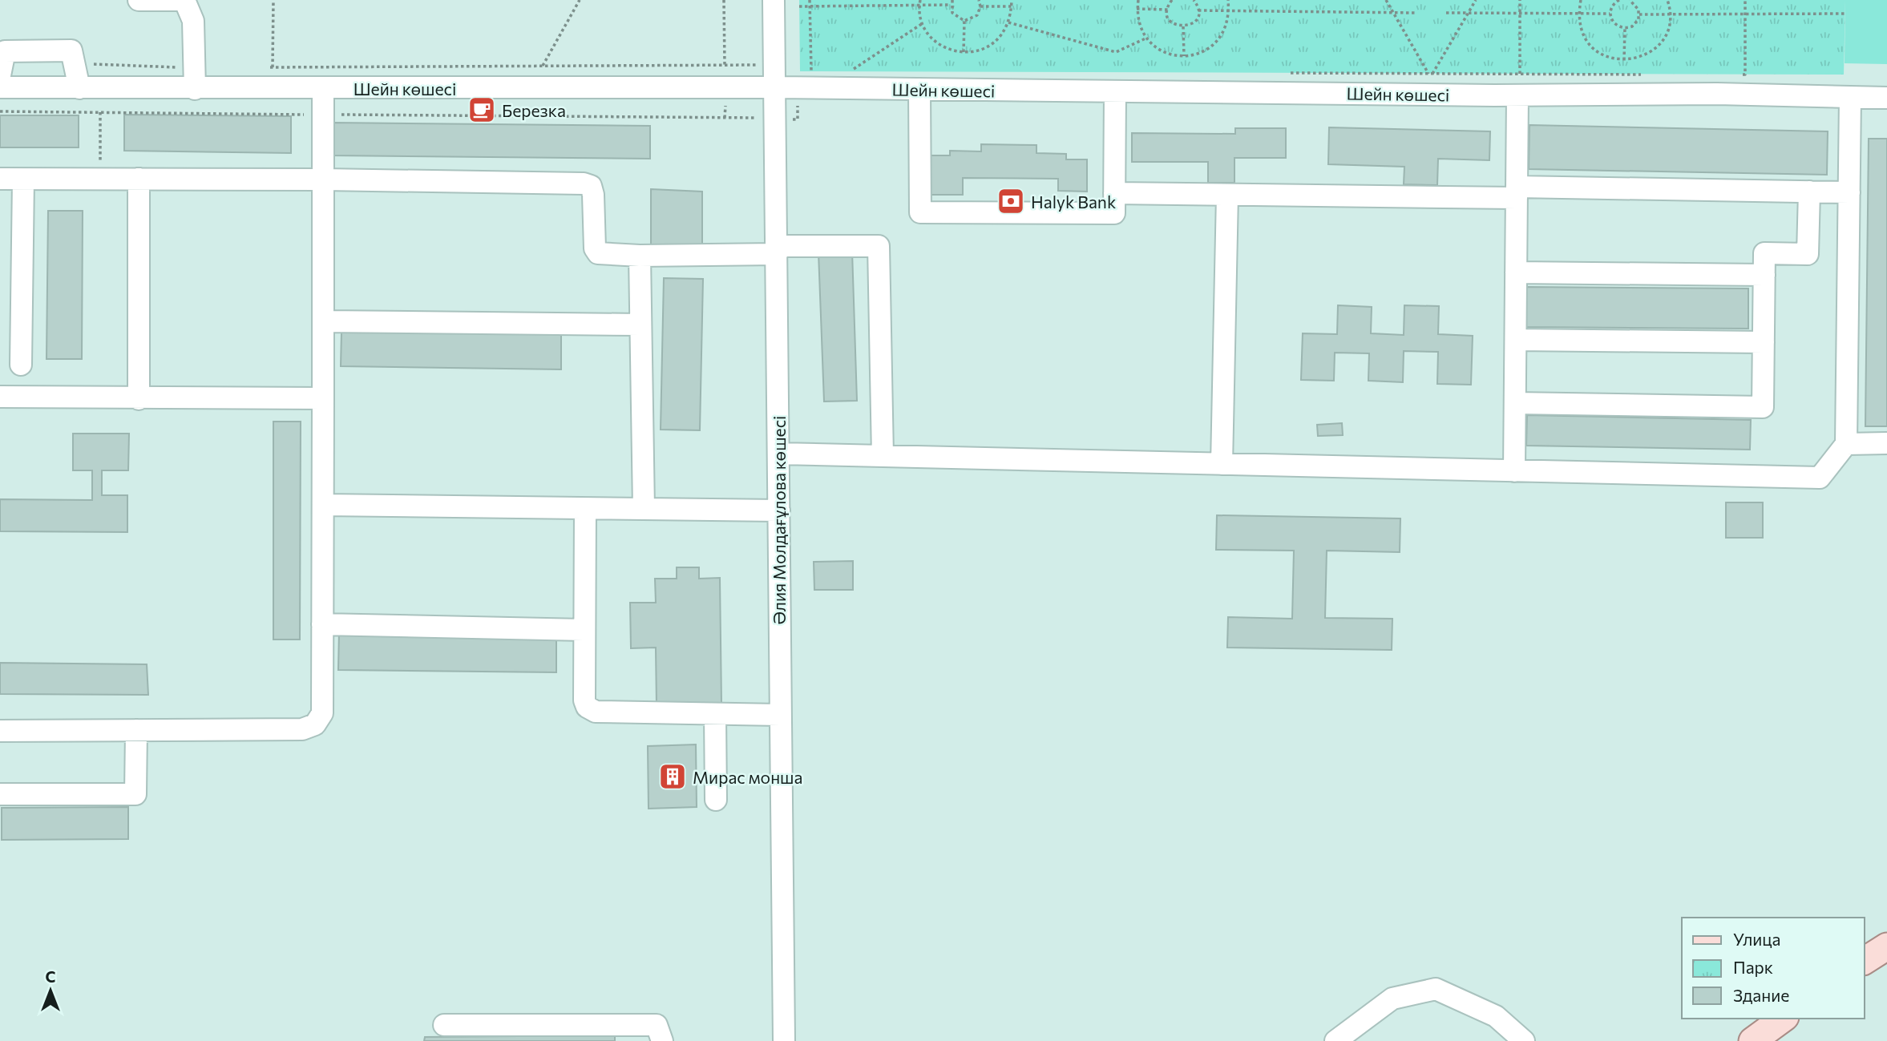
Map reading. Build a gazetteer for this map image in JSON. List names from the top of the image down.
{
  "streets": {
    "street": ["Шейн көшесі", "Әлия Молдағұлова көшесі"]
  },
  "crossings": [
    ["Шейн көшесі", "Әлия Молдағұлова көшесі"]
  ],
  "places": {
    "cafe": ["Березка"],
    "bank": ["Halyk Bank"],
    "building": ["Мирас монша"]
  },
  "legend": ["Улица", "Парк", "Здание"],
  "north": "top"
}
